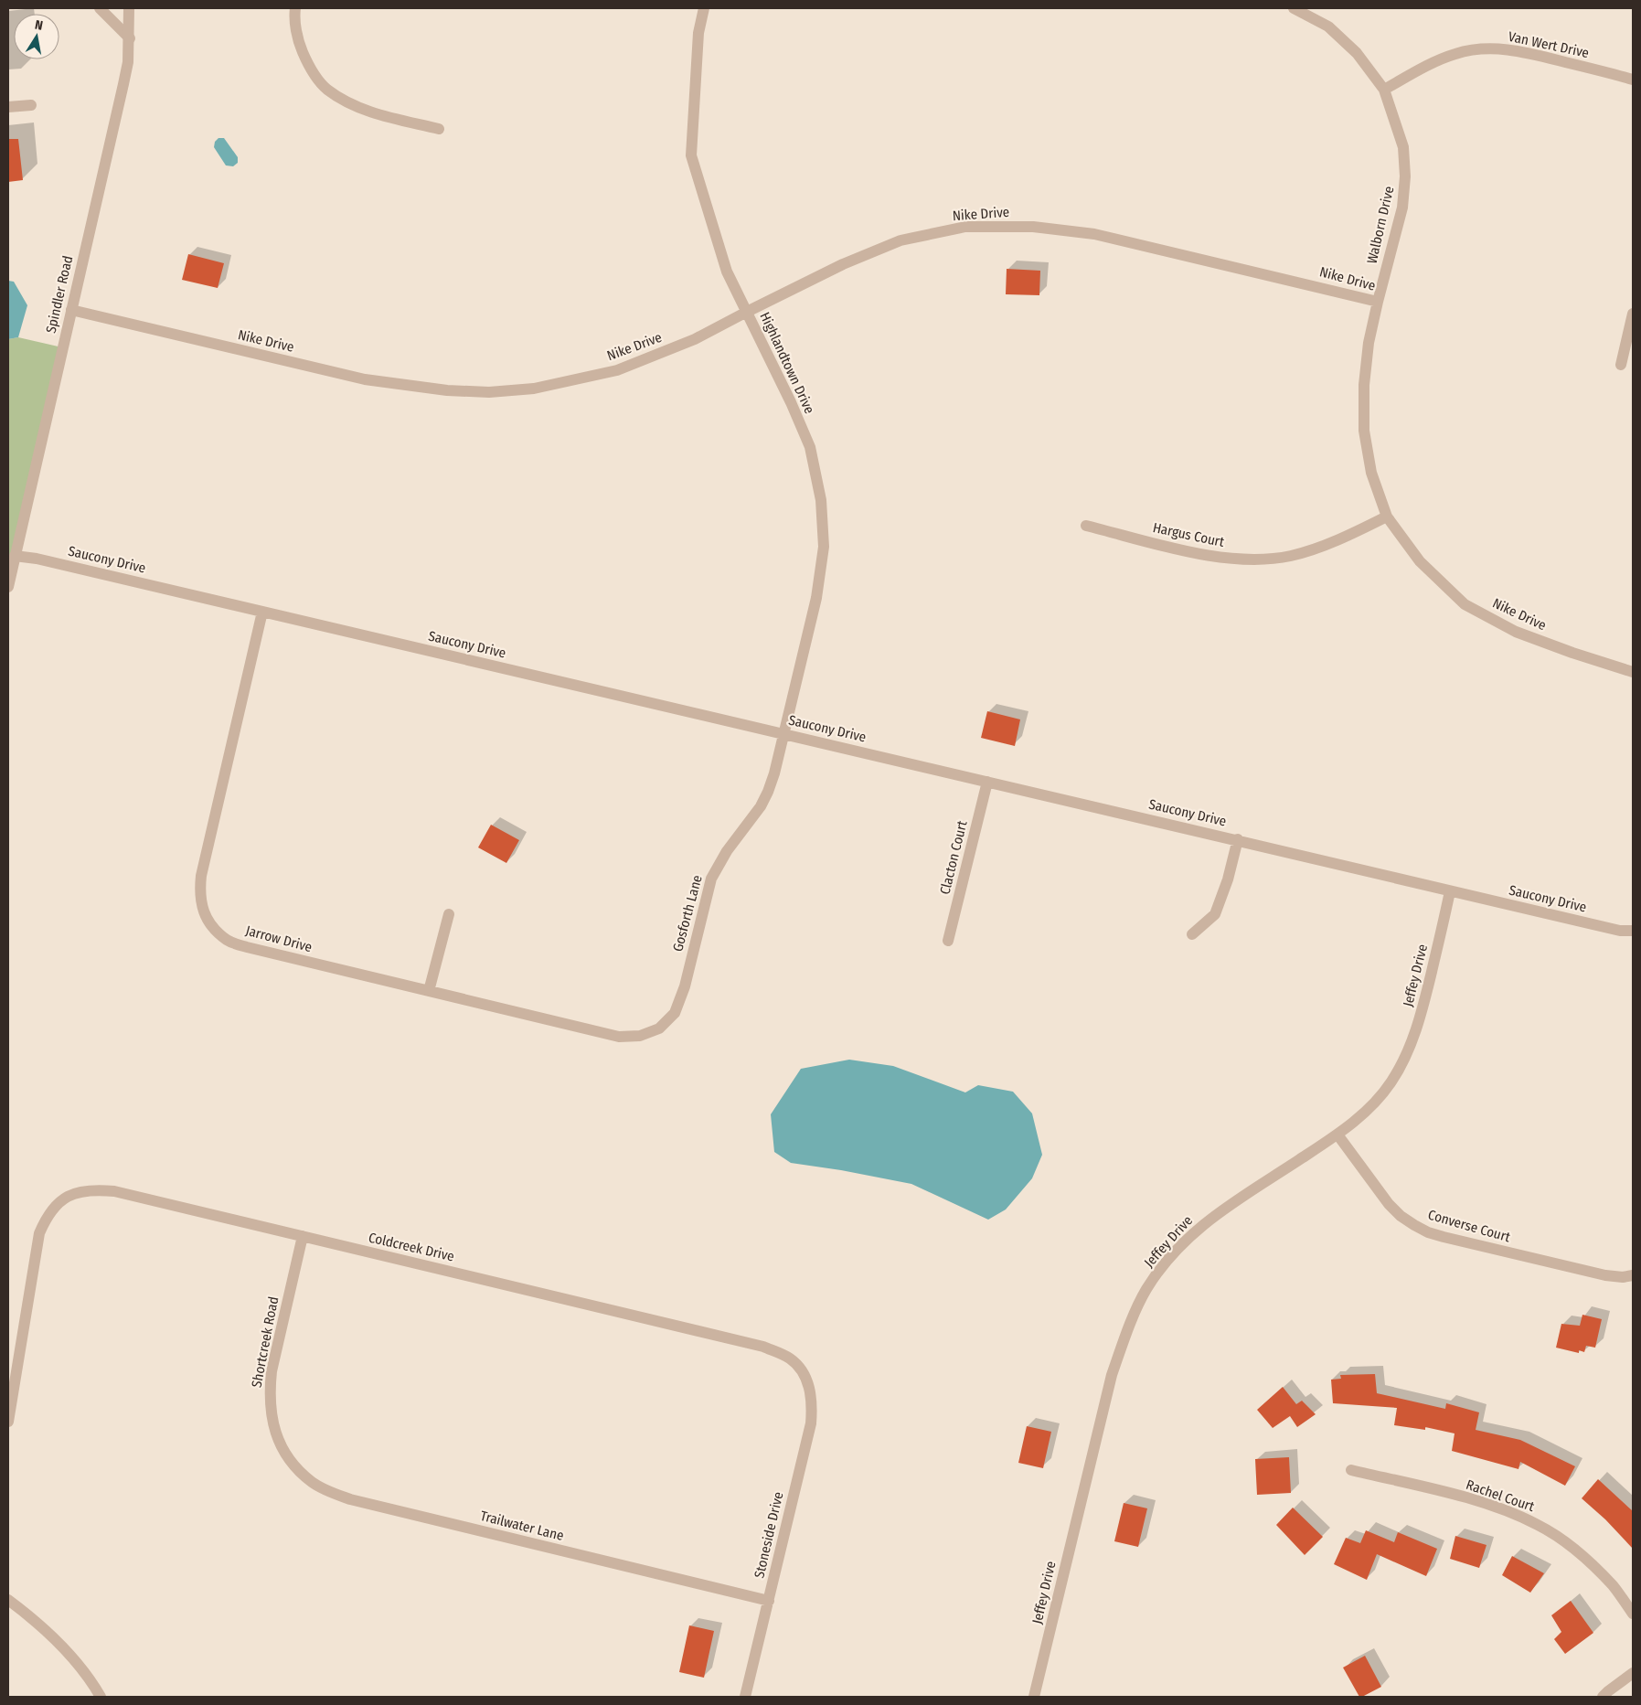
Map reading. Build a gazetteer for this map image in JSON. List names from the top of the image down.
{
  "streets": {
    "street": [
      "Van Wert Drive",
      "Nike Drive",
      "Walborn Drive",
      "Spindler Road",
      "Highlandtown Drive",
      "Hargus Court",
      "Saucony Drive",
      "Clacton Court",
      "Gosforth Lane",
      "Jarrow Drive",
      "Jeffey Drive",
      "Converse Court",
      "Coldcreek Drive",
      "Shortcreek Road",
      "Rachel Court",
      "Trailwater Lane",
      "Stoneside Drive"
    ]
  },
  "crossings": [
    ["Van Wert Drive", "Walborn Drive"],
    ["Nike Drive", "Walborn Drive"],
    ["Nike Drive", "Spindler Road"],
    ["Nike Drive", "Highlandtown Drive"],
    ["Nike Drive", "Hargus Court"],
    ["Spindler Road", "Saucony Drive"],
    ["Highlandtown Drive", "Saucony Drive"],
    ["Highlandtown Drive", "Gosforth Lane"],
    ["Saucony Drive", "Clacton Court"],
    ["Saucony Drive", "Gosforth Lane"],
    ["Saucony Drive", "Jarrow Drive"],
    ["Saucony Drive", "Jeffey Drive"],
    ["Gosforth Lane", "Jarrow Drive"],
    ["Jeffey Drive", "Converse Court"],
    ["Coldcreek Drive", "Shortcreek Road"],
    ["Coldcreek Drive", "Stoneside Drive"],
    ["Shortcreek Road", "Trailwater Lane"],
    ["Trailwater Lane", "Stoneside Drive"]
  ],
  "north": "top"
}
